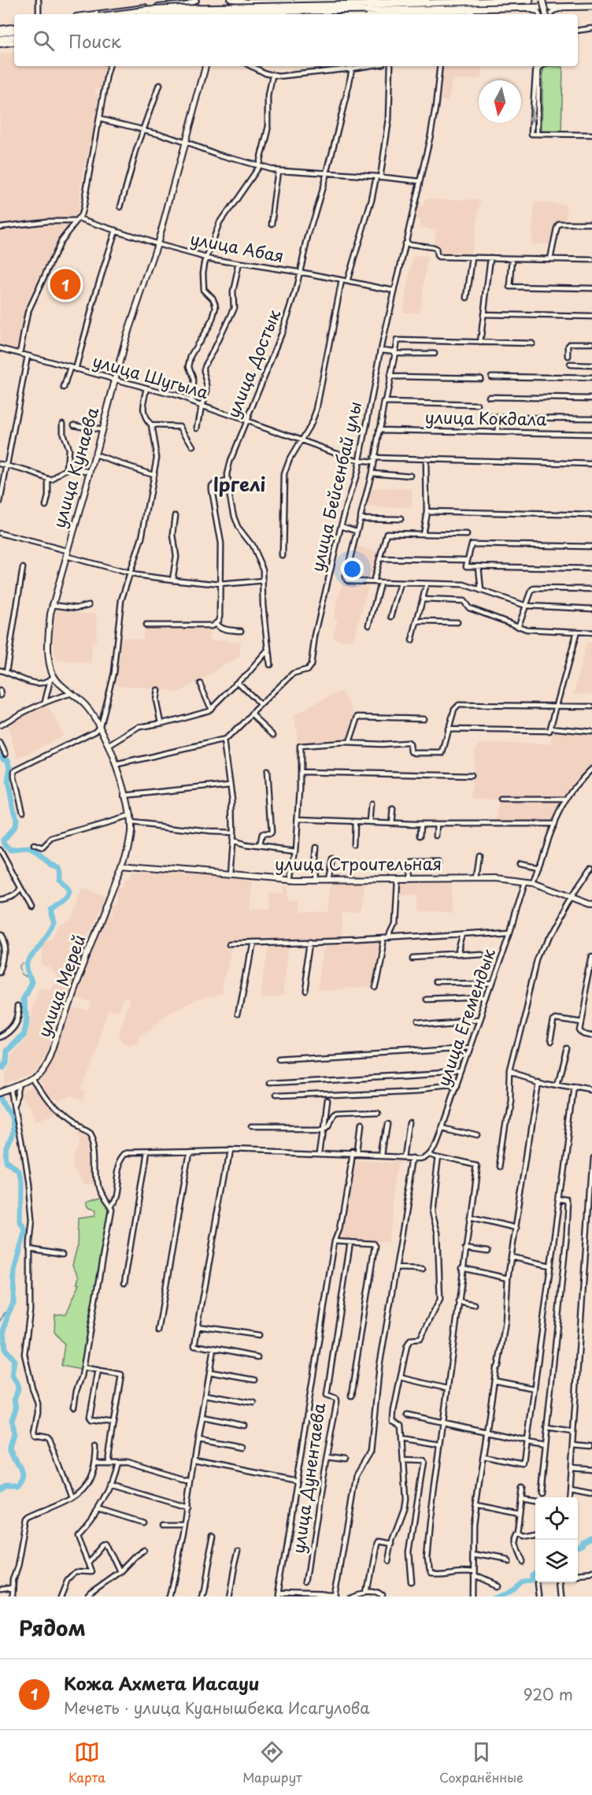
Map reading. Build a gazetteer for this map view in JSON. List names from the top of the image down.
{
  "streets": {
    "main road": ["улица Кунаева", "улица Строительная", "улица Мерей"],
    "street": [
      "улица Абая",
      "улица Достык",
      "улица Шугыла",
      "улица Кокдала",
      "улица Бейсенбай улы",
      "улица Егемендык",
      "улица Дунентаева"
    ]
  },
  "crossings": [
    ["улица Абая", "улица Достык"],
    ["улица Абая", "улица Кунаева"],
    ["улица Абая", "улица Бейсенбай улы"],
    ["улица Достык", "улица Шугыла"],
    ["улица Шугыла", "улица Кунаева"],
    ["улица Шугыла", "улица Бейсенбай улы"],
    ["улица Строительная", "улица Мерей"],
    ["улица Строительная", "улица Егемендык"]
  ],
  "districts": ["Іргелі"],
  "north": "bottom",
  "page": {
    "search": "Поиск",
    "pins": "1",
    "heading": "Рядом",
    "list": [
      {
        "mark": "1",
        "name": "Кожа Ахмета Иасауи",
        "note": "Мечеть · улица Куанышбека Исагулова",
        "value": "920 m"
      }
    ],
    "nav": ["Карта", "Маршрут", "Сохранённые"]
  }
}
